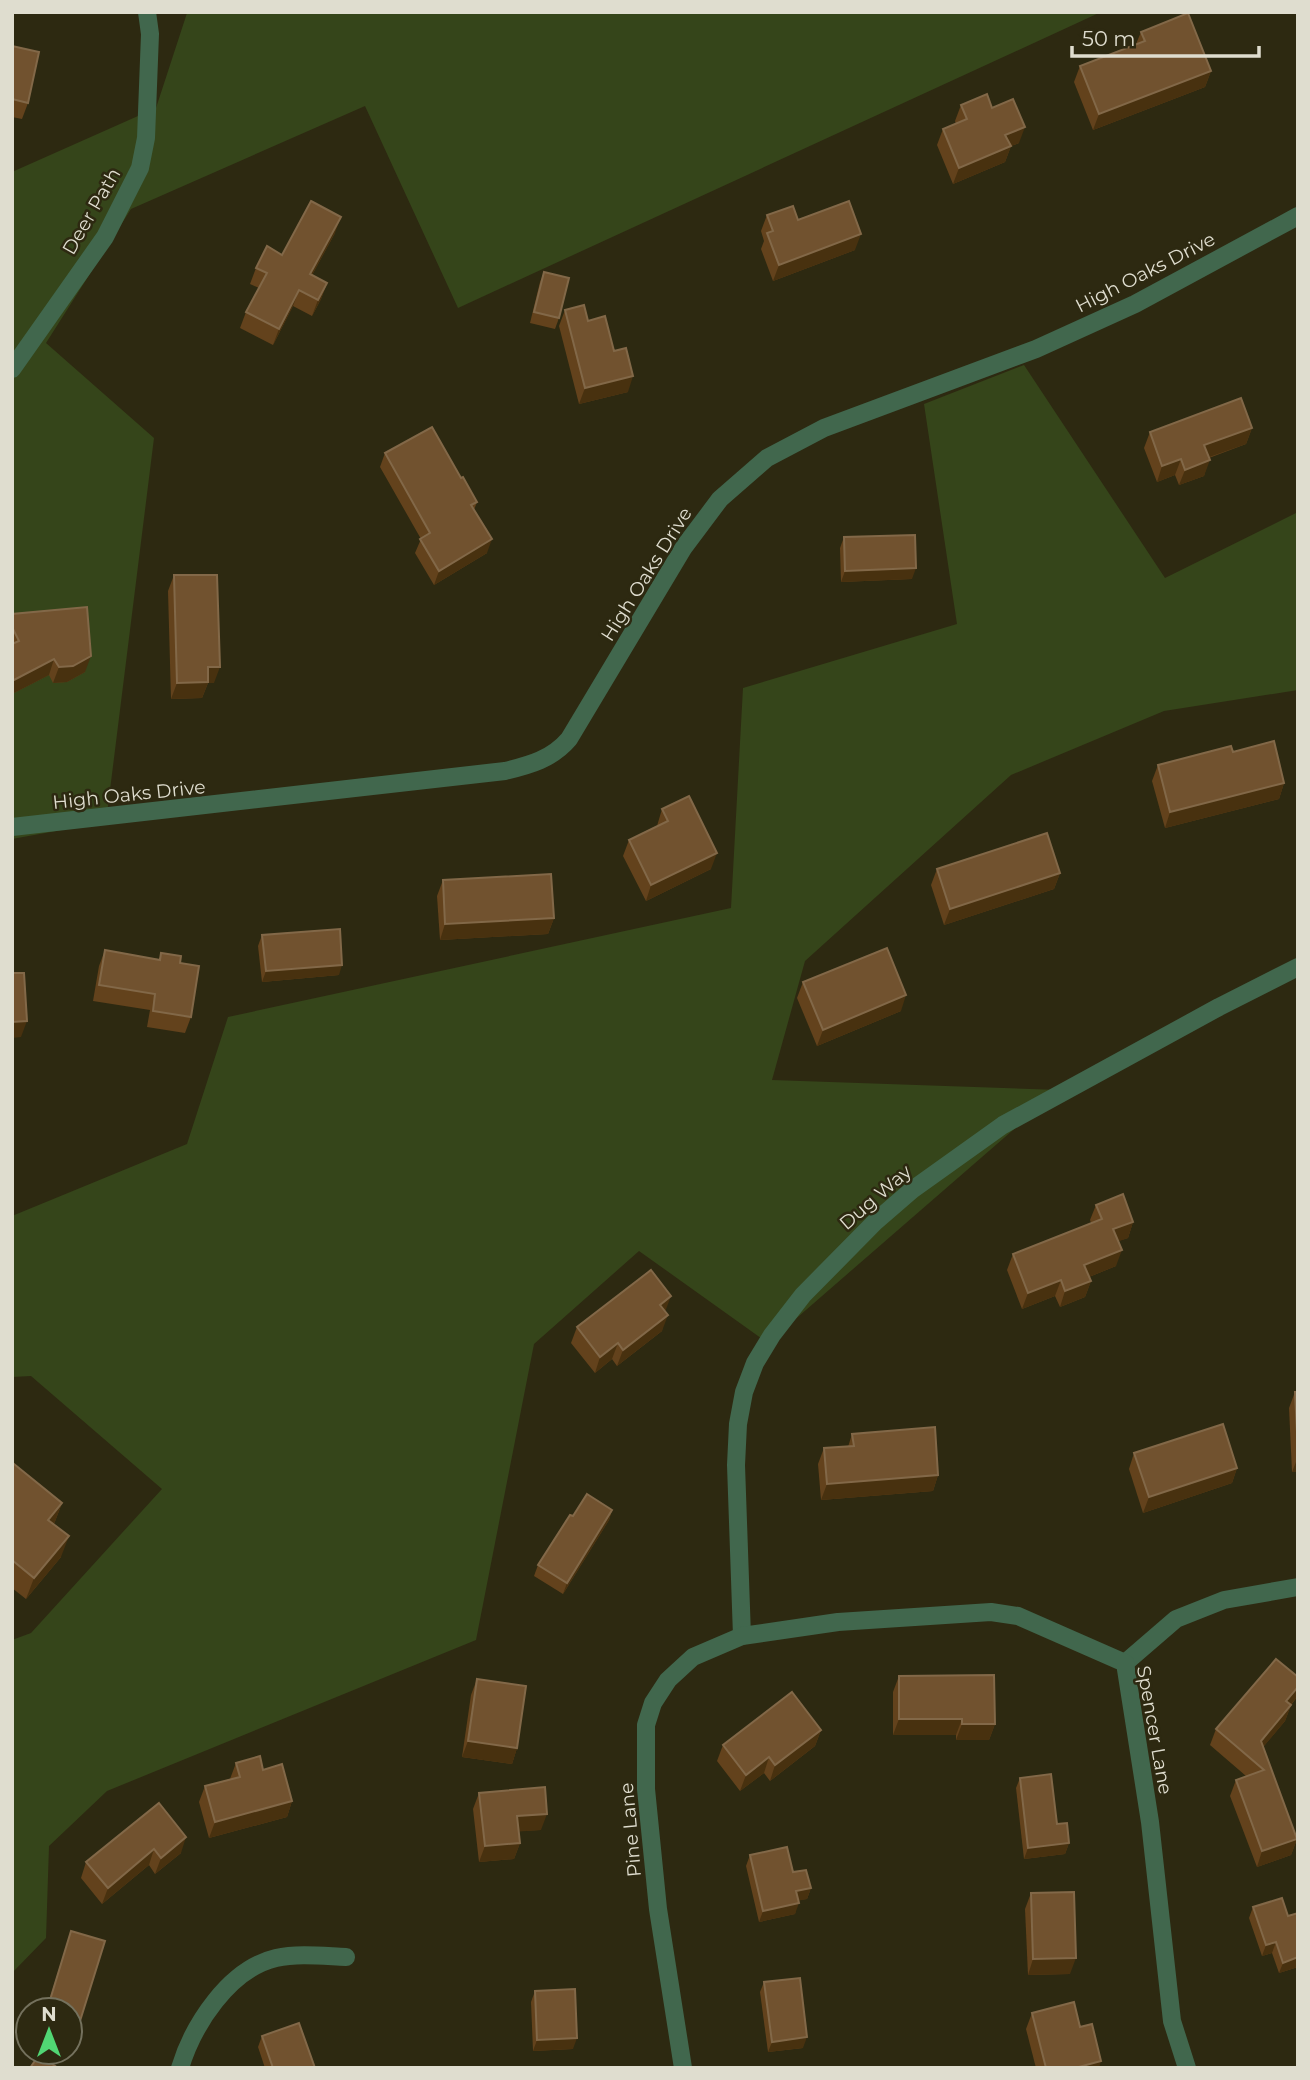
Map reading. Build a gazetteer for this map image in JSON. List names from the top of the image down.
{
  "streets": {
    "street": [
      "Deer Path",
      "High Oaks Drive",
      "Dug Way",
      "Spencer Lane",
      "Pine Lane"
    ]
  },
  "crossings": [
    ["Dug Way", "Spencer Lane"],
    ["Dug Way", "Pine Lane"],
    ["Spencer Lane", "Pine Lane"]
  ],
  "scale_bar": "50 m",
  "north": "top"
}
